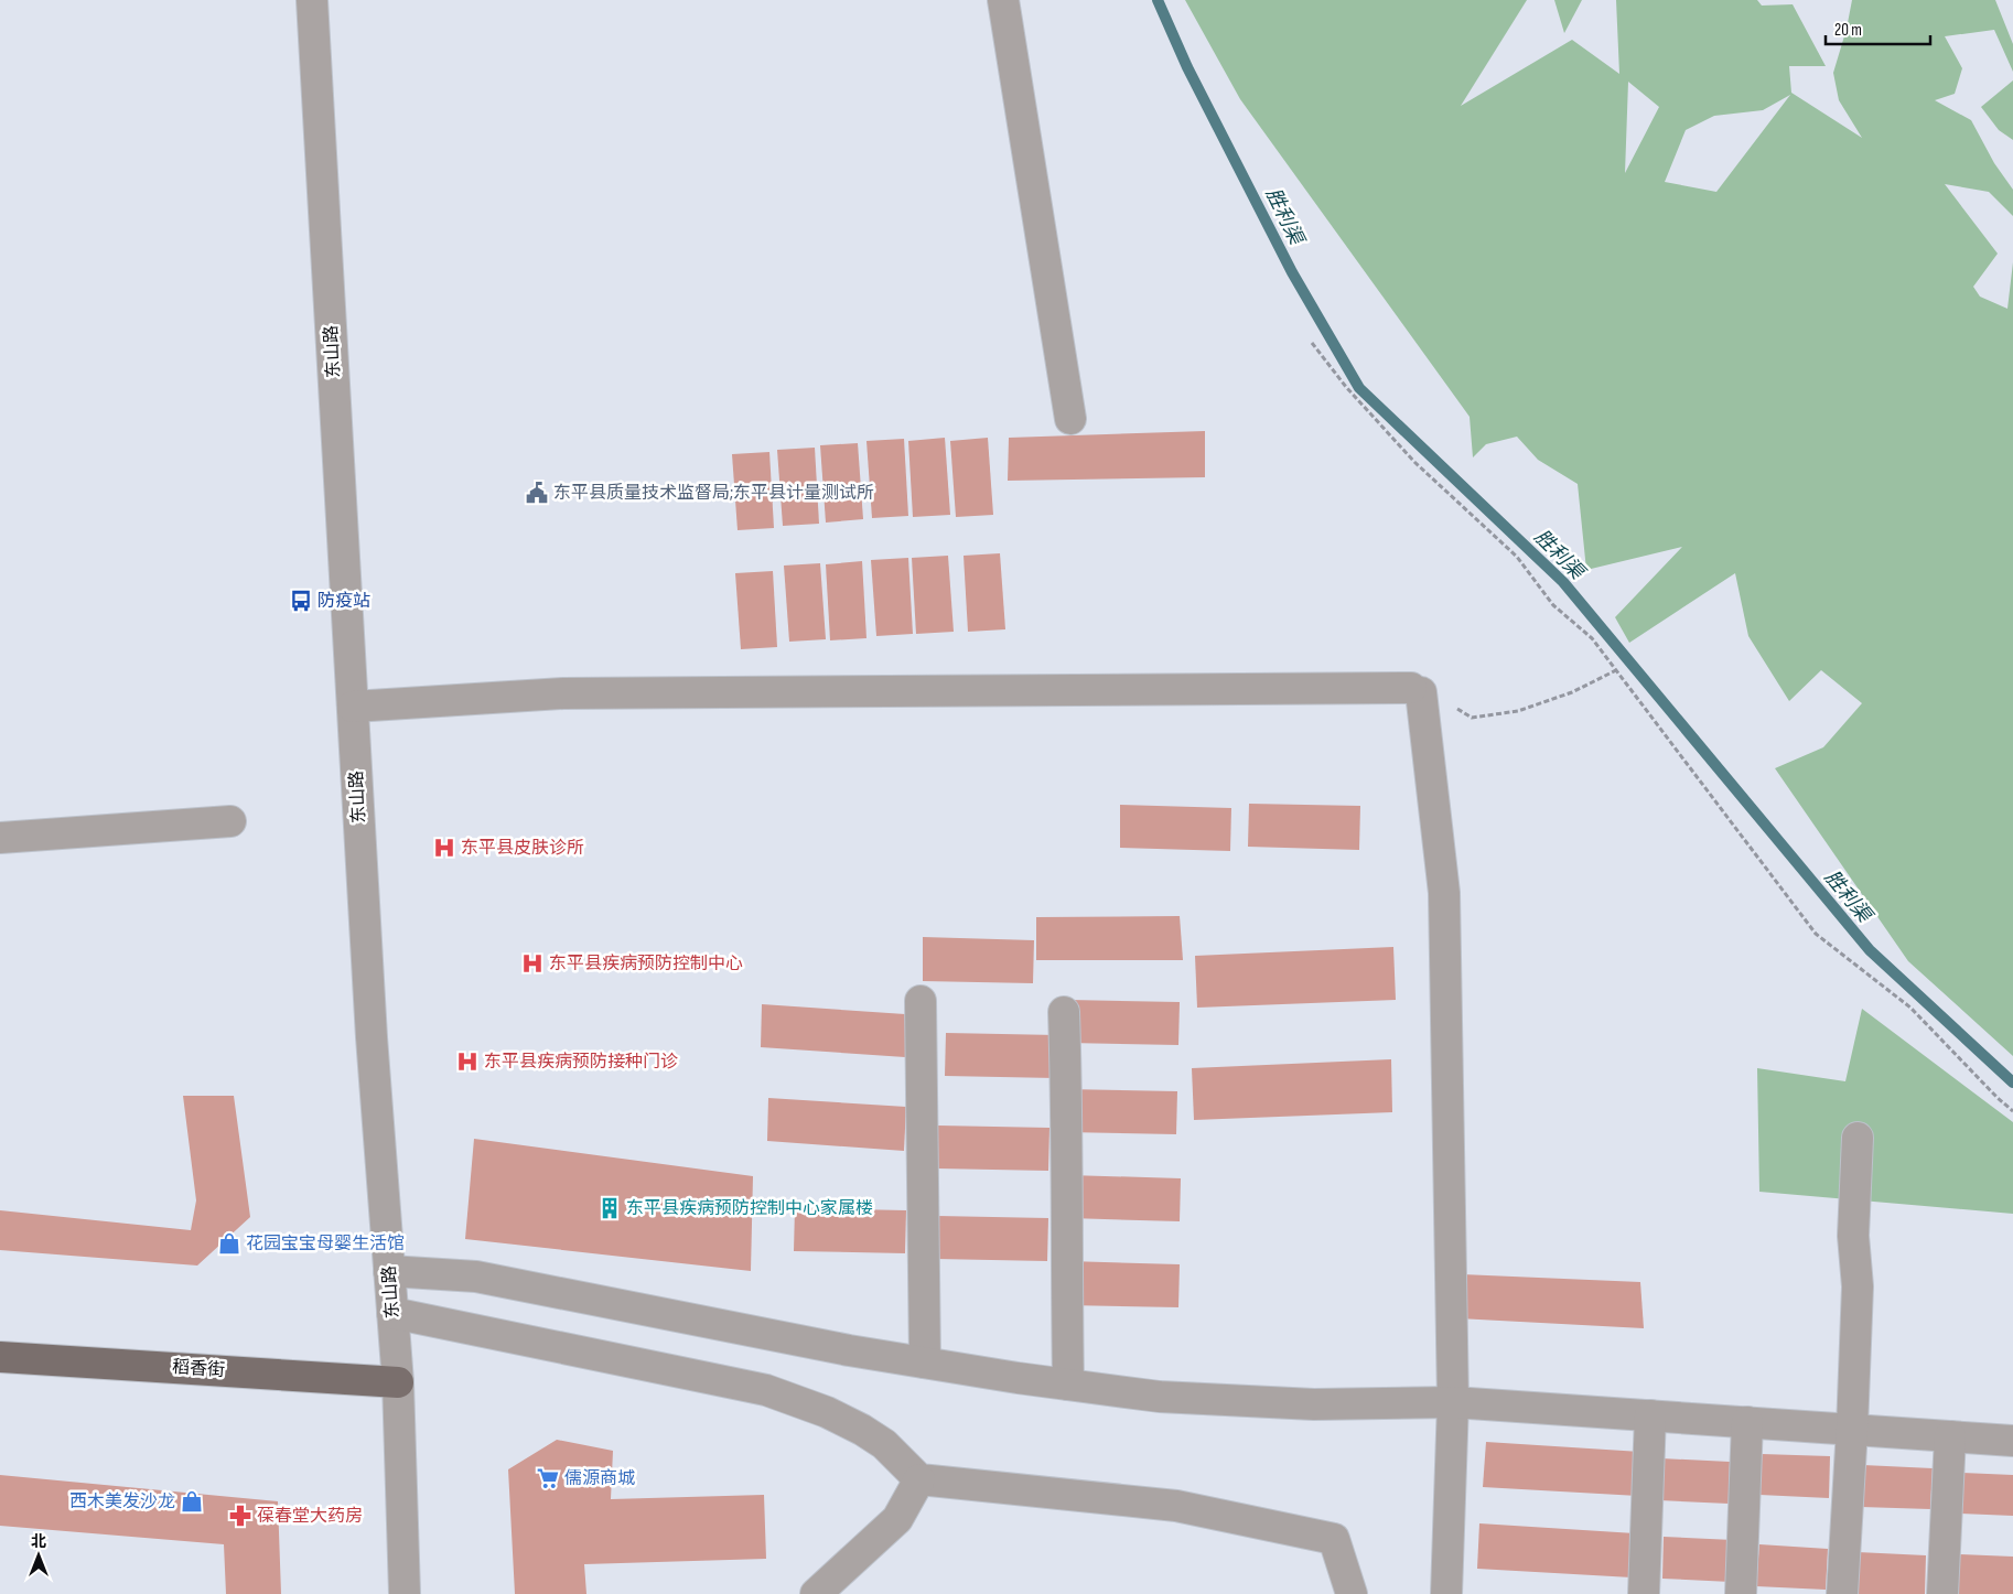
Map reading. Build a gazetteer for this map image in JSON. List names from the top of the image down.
{
  "streets": {
    "main road": ["稻香街"],
    "street": ["东山路"]
  },
  "crossings": [
    ["东山路", "稻香街"]
  ],
  "water": ["胜利渠"],
  "places": {
    "public building": ["东平县质量技术监督局;东平县计量测试所"],
    "bus stop": ["防疫站"],
    "hospital": ["东平县皮肤诊所", "东平县疾病预防控制中心", "东平县疾病预防接种门诊"],
    "building": ["东平县疾病预防控制中心家属楼"],
    "shop": ["花园宝宝母婴生活馆", "西木美发沙龙"],
    "supermarket": ["儒源商城"],
    "pharmacy": ["葆春堂大药房"]
  },
  "scale_bar": "20 m",
  "north": "top"
}
